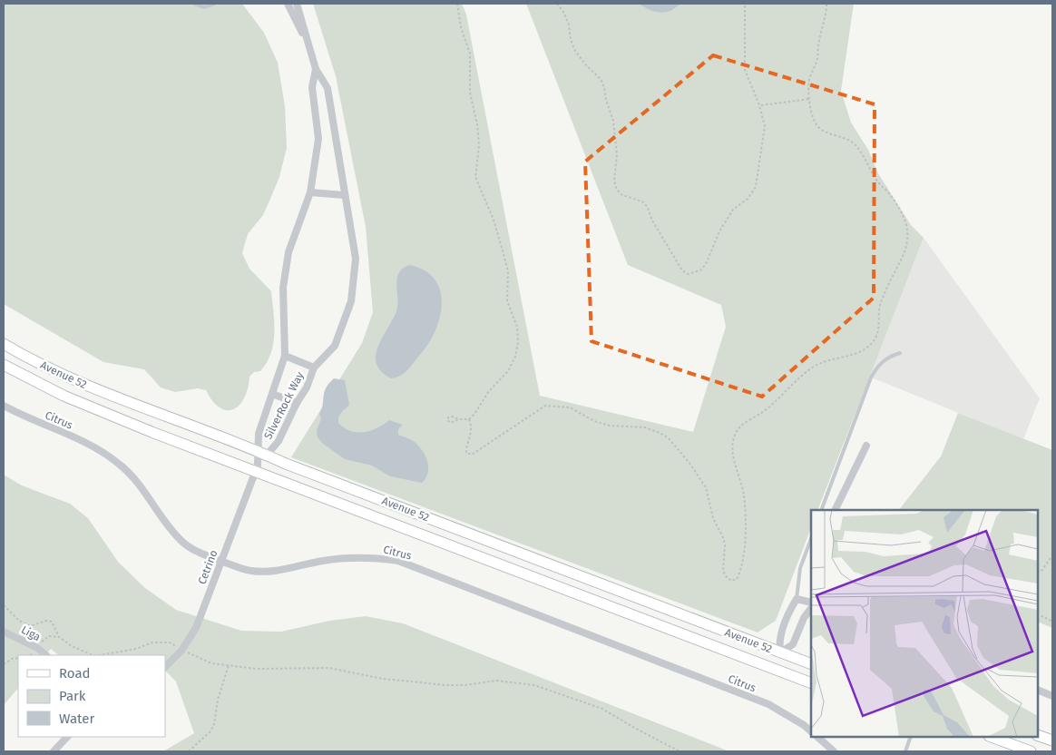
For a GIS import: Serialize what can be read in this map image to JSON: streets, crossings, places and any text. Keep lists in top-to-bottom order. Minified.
{"streets":{"main road":["Avenue 52"],"street":["SilverRock Way","Citrus","Cetrino","Liga"]},"crossings":[["Avenue 52","SilverRock Way"],["Avenue 52","Cetrino"],["SilverRock Way","Cetrino"],["Citrus","Cetrino"]],"legend":["Road","Park","Water"]}
